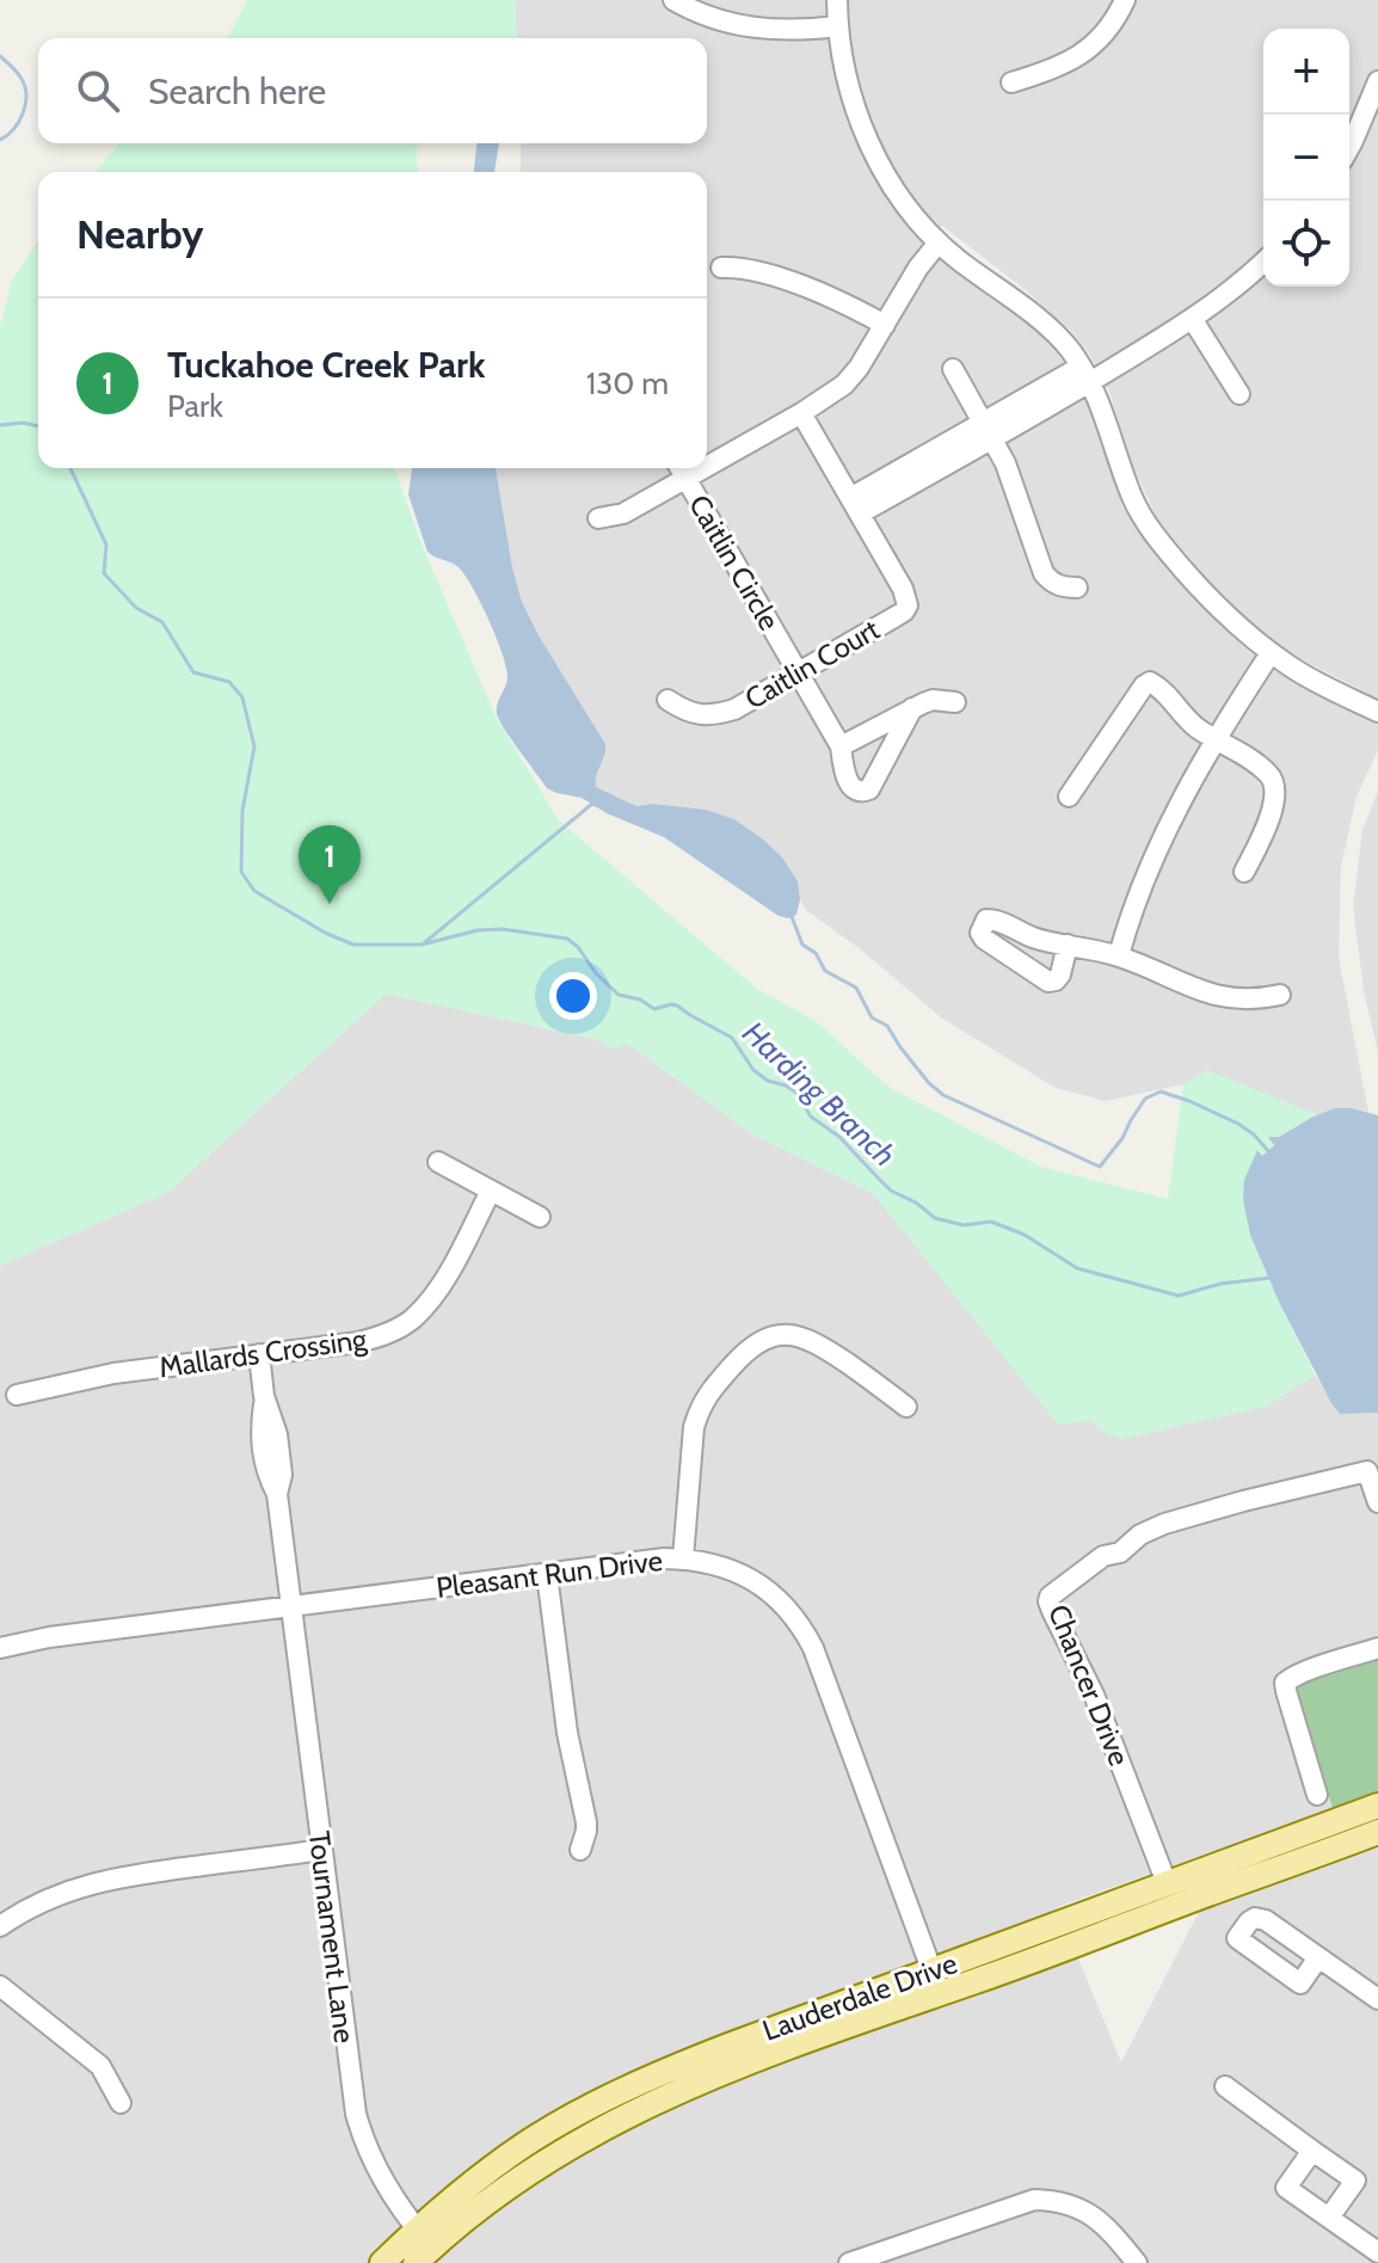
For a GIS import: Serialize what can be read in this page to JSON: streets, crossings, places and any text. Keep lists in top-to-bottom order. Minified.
{"streets":{"main road":["Lauderdale Drive"],"street":["Caitlin Circle","Caitlin Court","Mallards Crossing","Pleasant Run Drive","Chancer Drive","Tournament Lane"]},"crossings":[["Caitlin Circle","Caitlin Court"],["Mallards Crossing","Tournament Lane"],["Pleasant Run Drive","Tournament Lane"],["Pleasant Run Drive","Lauderdale Drive"],["Chancer Drive","Lauderdale Drive"],["Tournament Lane","Lauderdale Drive"]],"water":["Harding Branch"],"page":{"map_buttons":["+","−"],"search":"Search here","heading":"Nearby","list":[{"mark":"1","name":"Tuckahoe Creek Park","note":"Park","value":"130 m"}],"pins":"1"}}
